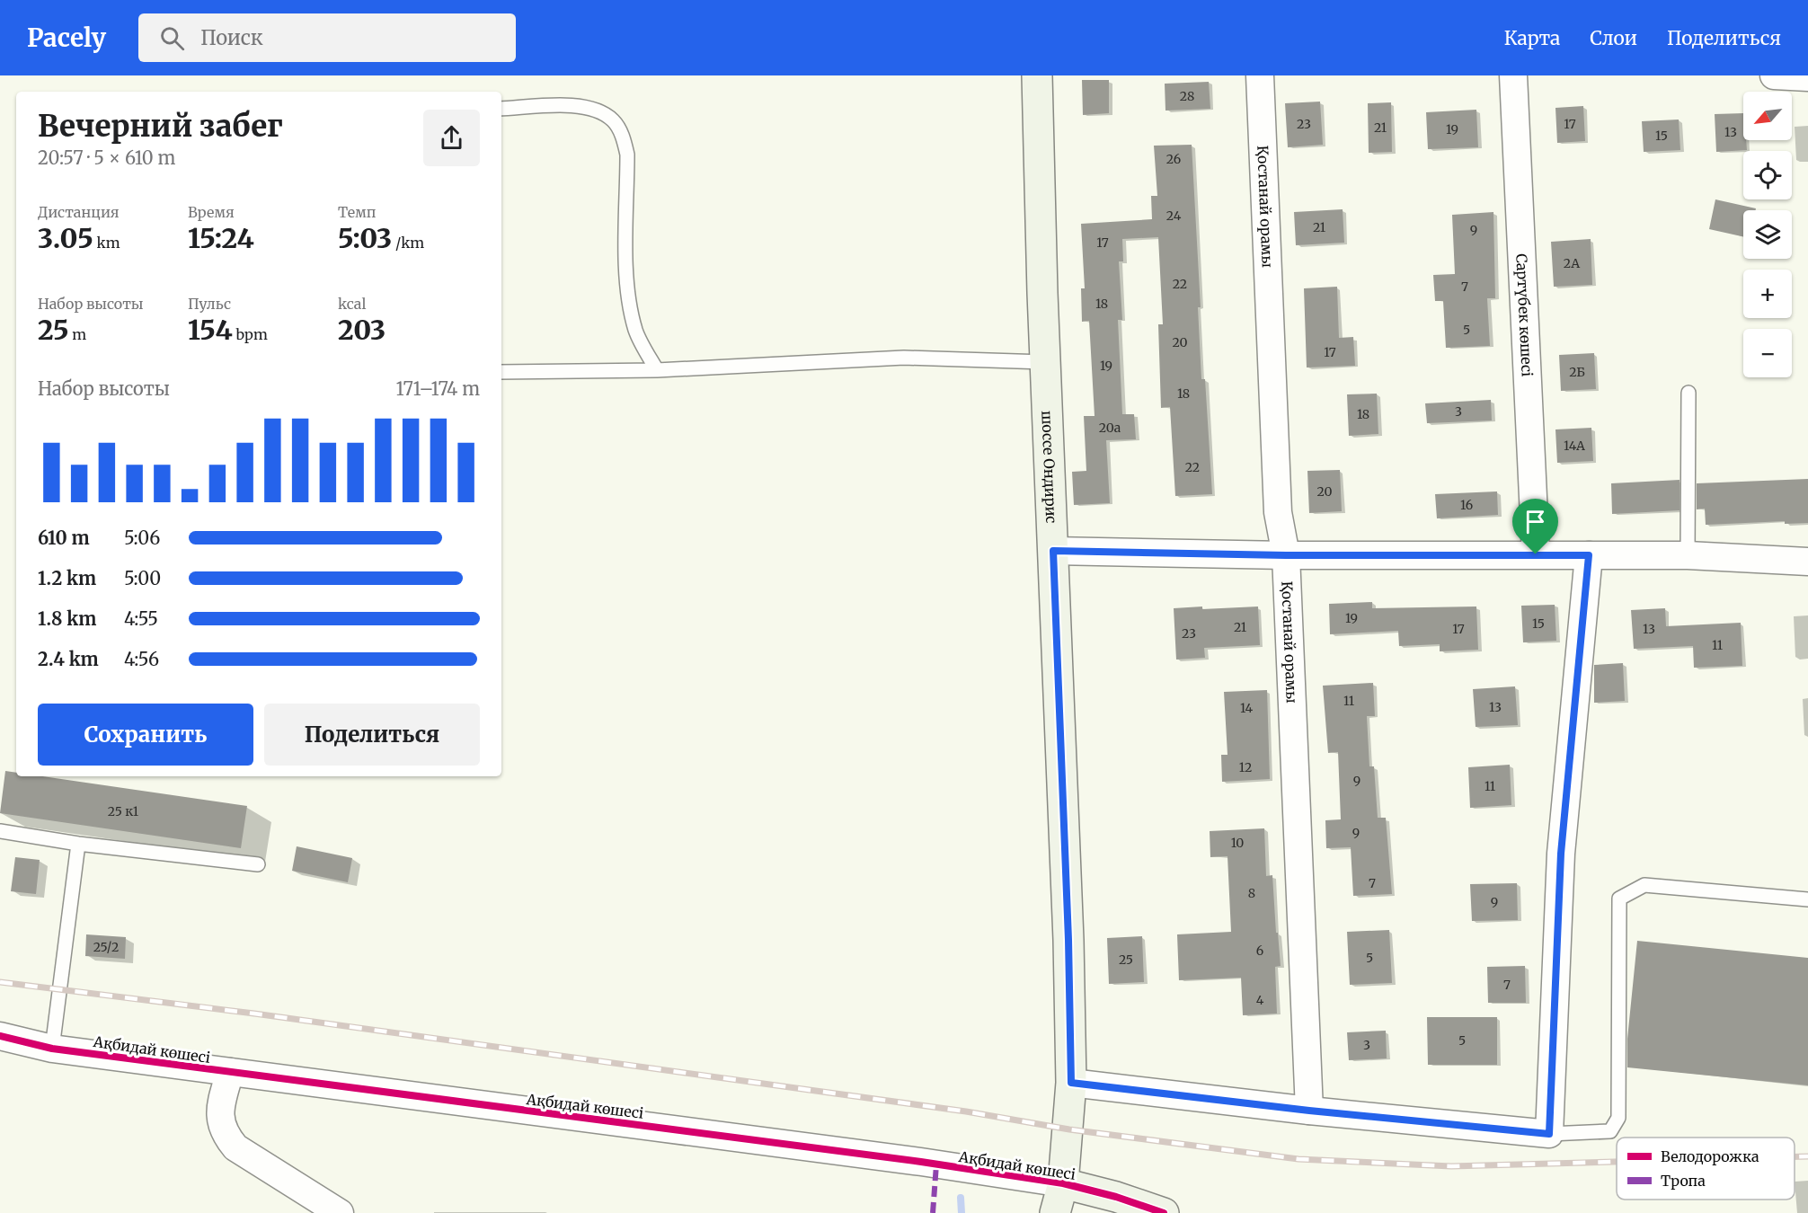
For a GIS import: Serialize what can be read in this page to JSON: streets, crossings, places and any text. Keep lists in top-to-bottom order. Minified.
{"streets":{"main road":["шоссе Ондирис","Ақбидай көшесі"],"street":["Қостанай орамы","Сартүбек көшесі"]},"crossings":[["шоссе Ондирис","Ақбидай көшесі"]],"house_numbers":["28","23","17","21","19","13","15","26","24","21","9","17","2А","22","7","18","5","20","17","19","2Б","18","3","18","20а","14А","22","20","16","19","15","21","17","13","23","11","11","13","14","12","9","11","25 к1","9","10","7","8","9","25/2","6","5","25","7","4","5","3"],"legend":["Велодорожка","Тропа"],"north":"bottom left","page":{"header":"Pacely","search":"Поиск","nav":["Карта","Слои","Поделиться"],"map_buttons":["+","−"],"heading":["Вечерний забег","20:57 · 5 × 610 m"],"stats":[["Дистанция","3.05 km"],["Время","15:24"],["Темп","5:03 /km"],["Набор высоты","25 m"],["Пульс","154 bpm"],["kcal","203"]],"chart":["Набор высоты","171–174 m"],"list":[{"name":"610 m","note":"5:06"},{"name":"1.2 km","note":"5:00"},{"name":"1.8 km","note":"4:55"},{"name":"2.4 km","note":"4:56"}],"buttons":["Сохранить","Поделиться"]}}
